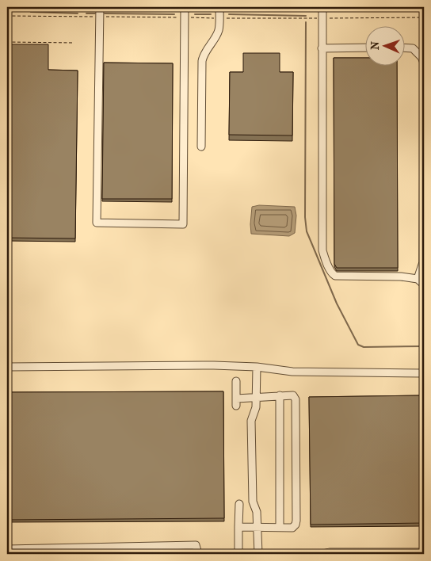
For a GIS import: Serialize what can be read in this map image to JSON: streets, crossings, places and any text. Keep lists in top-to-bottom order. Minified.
{"north":"left"}
